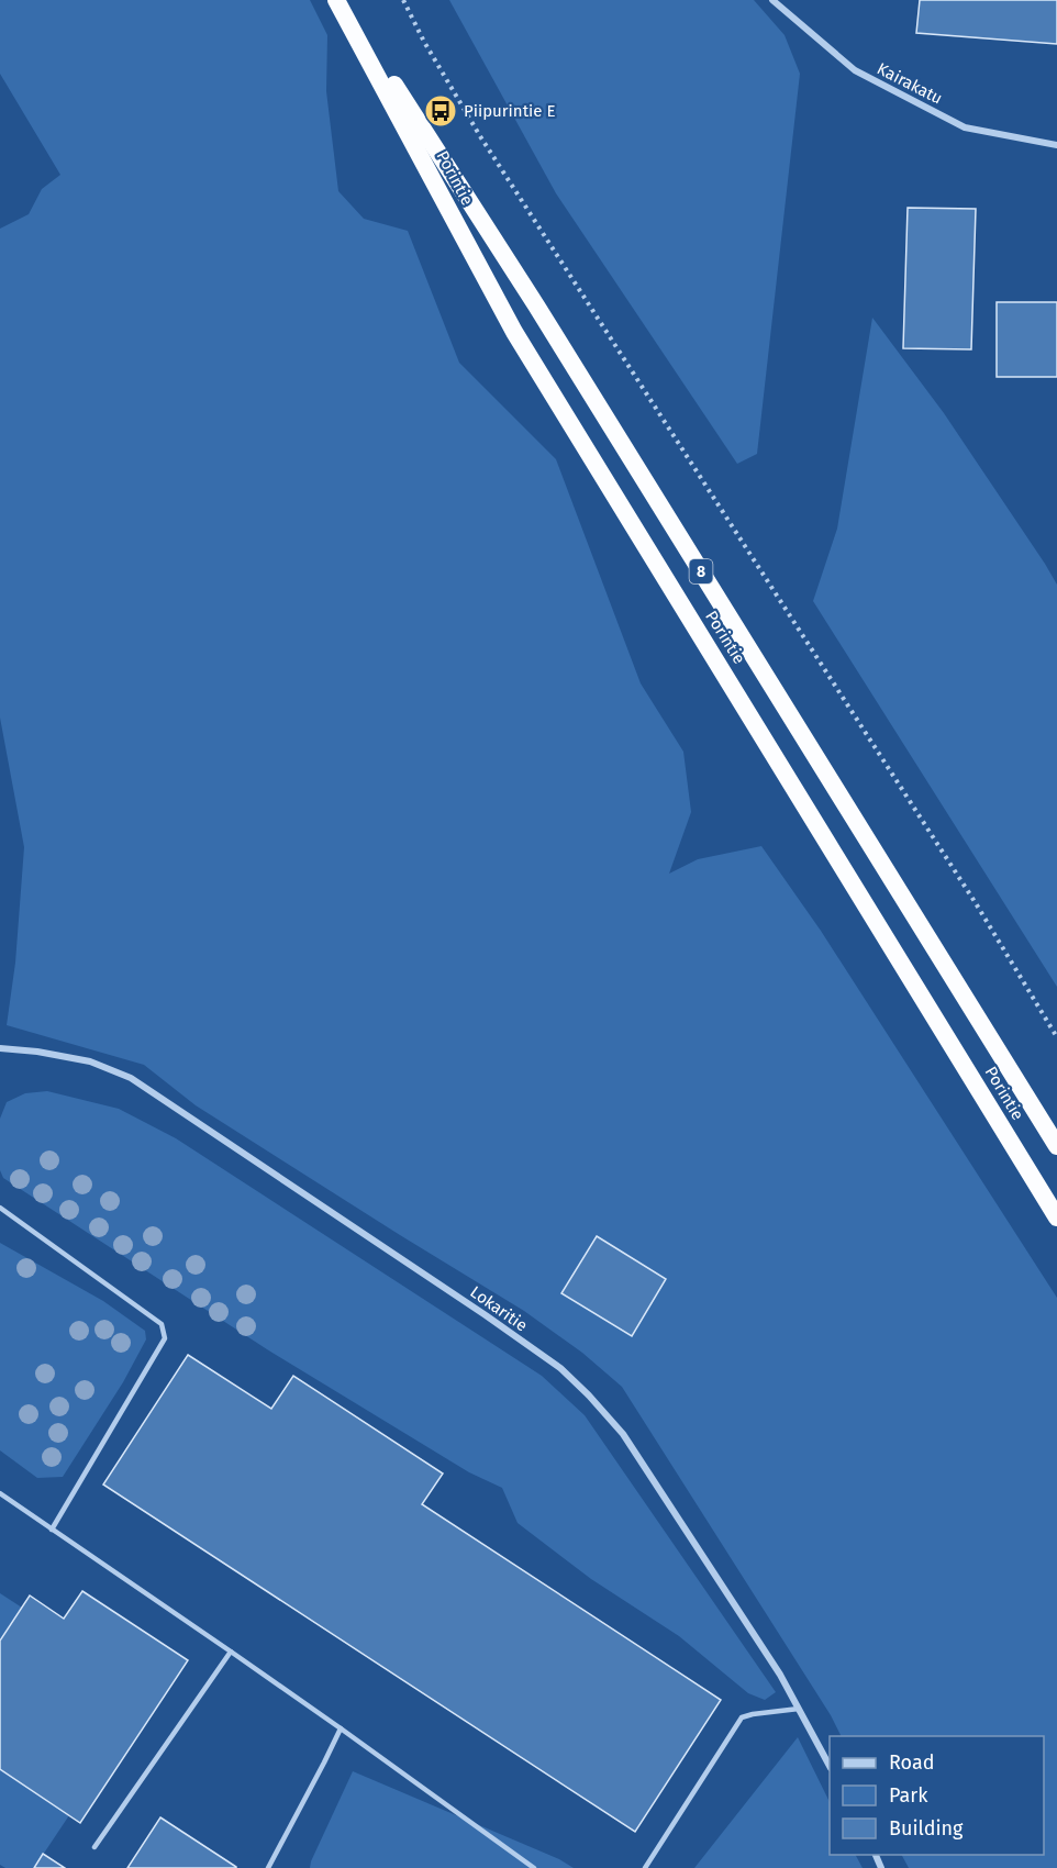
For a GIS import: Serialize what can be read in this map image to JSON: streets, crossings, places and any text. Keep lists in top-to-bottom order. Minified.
{"streets":{"highway":["Porintie","8"],"street":["Kairakatu","Lokaritie"]},"places":{"bus stop":["Piipurintie E"]},"legend":["Road","Park","Building"]}
